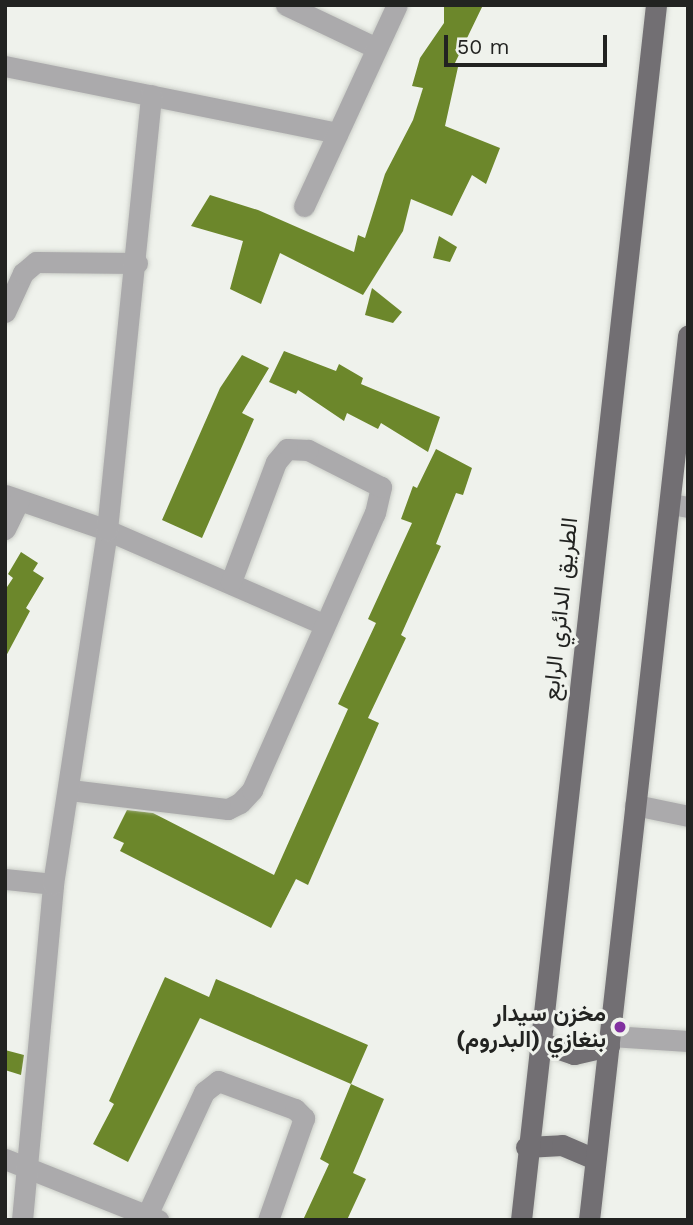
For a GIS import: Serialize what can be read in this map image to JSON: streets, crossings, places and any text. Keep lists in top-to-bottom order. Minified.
{"streets":{"main road":["الطريق الدائري الرابع"]},"places":["مخزن سيدار بنغازي (البدروم)"],"scale_bar":"50 m"}
